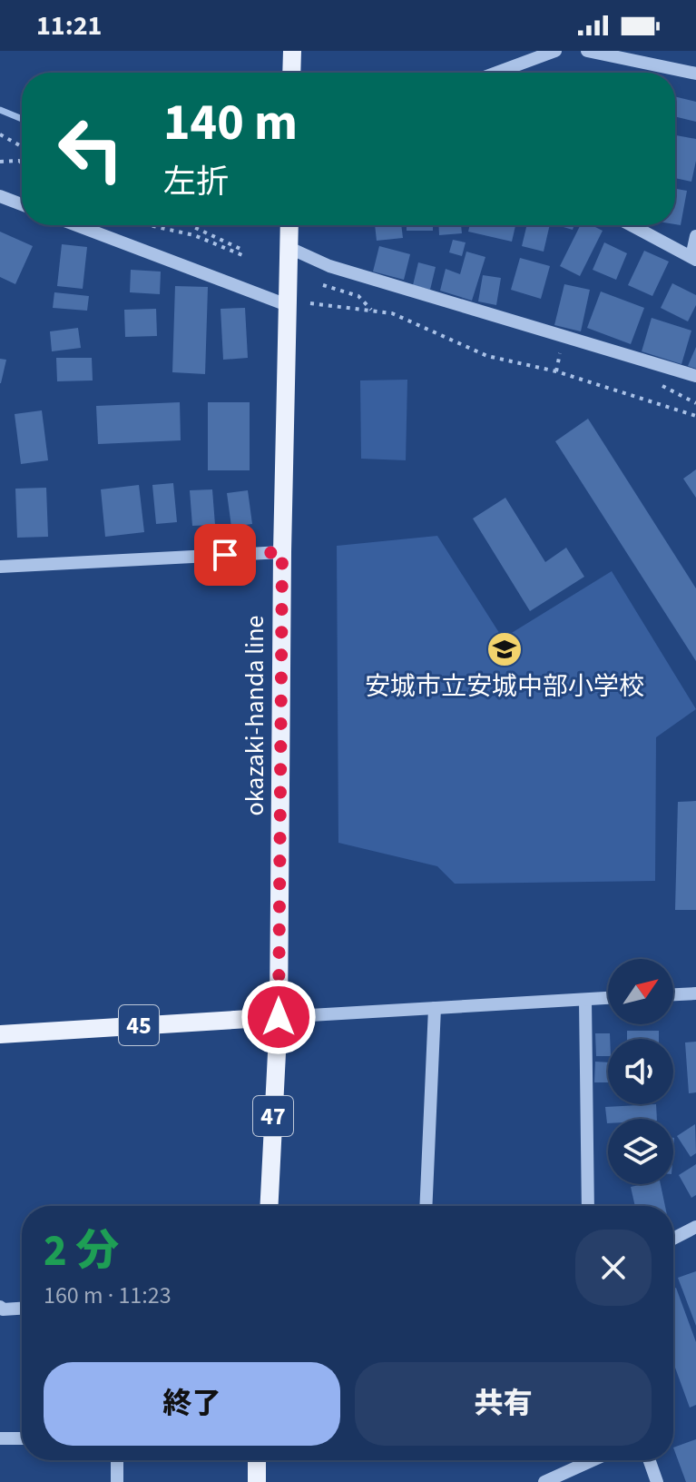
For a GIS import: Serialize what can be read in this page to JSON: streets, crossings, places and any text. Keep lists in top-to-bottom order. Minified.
{"streets":{"main road":["okazaki-handa line","45","47"]},"crossings":[["okazaki-handa line","45"]],"places":{"school or university":["安城市立安城中部小学校"]},"north":"top right","page":{"status":"11:21","turn":["140 m","左折"],"heading":["2 分","160 m · 11:23"],"buttons":["終了","共有"]}}
